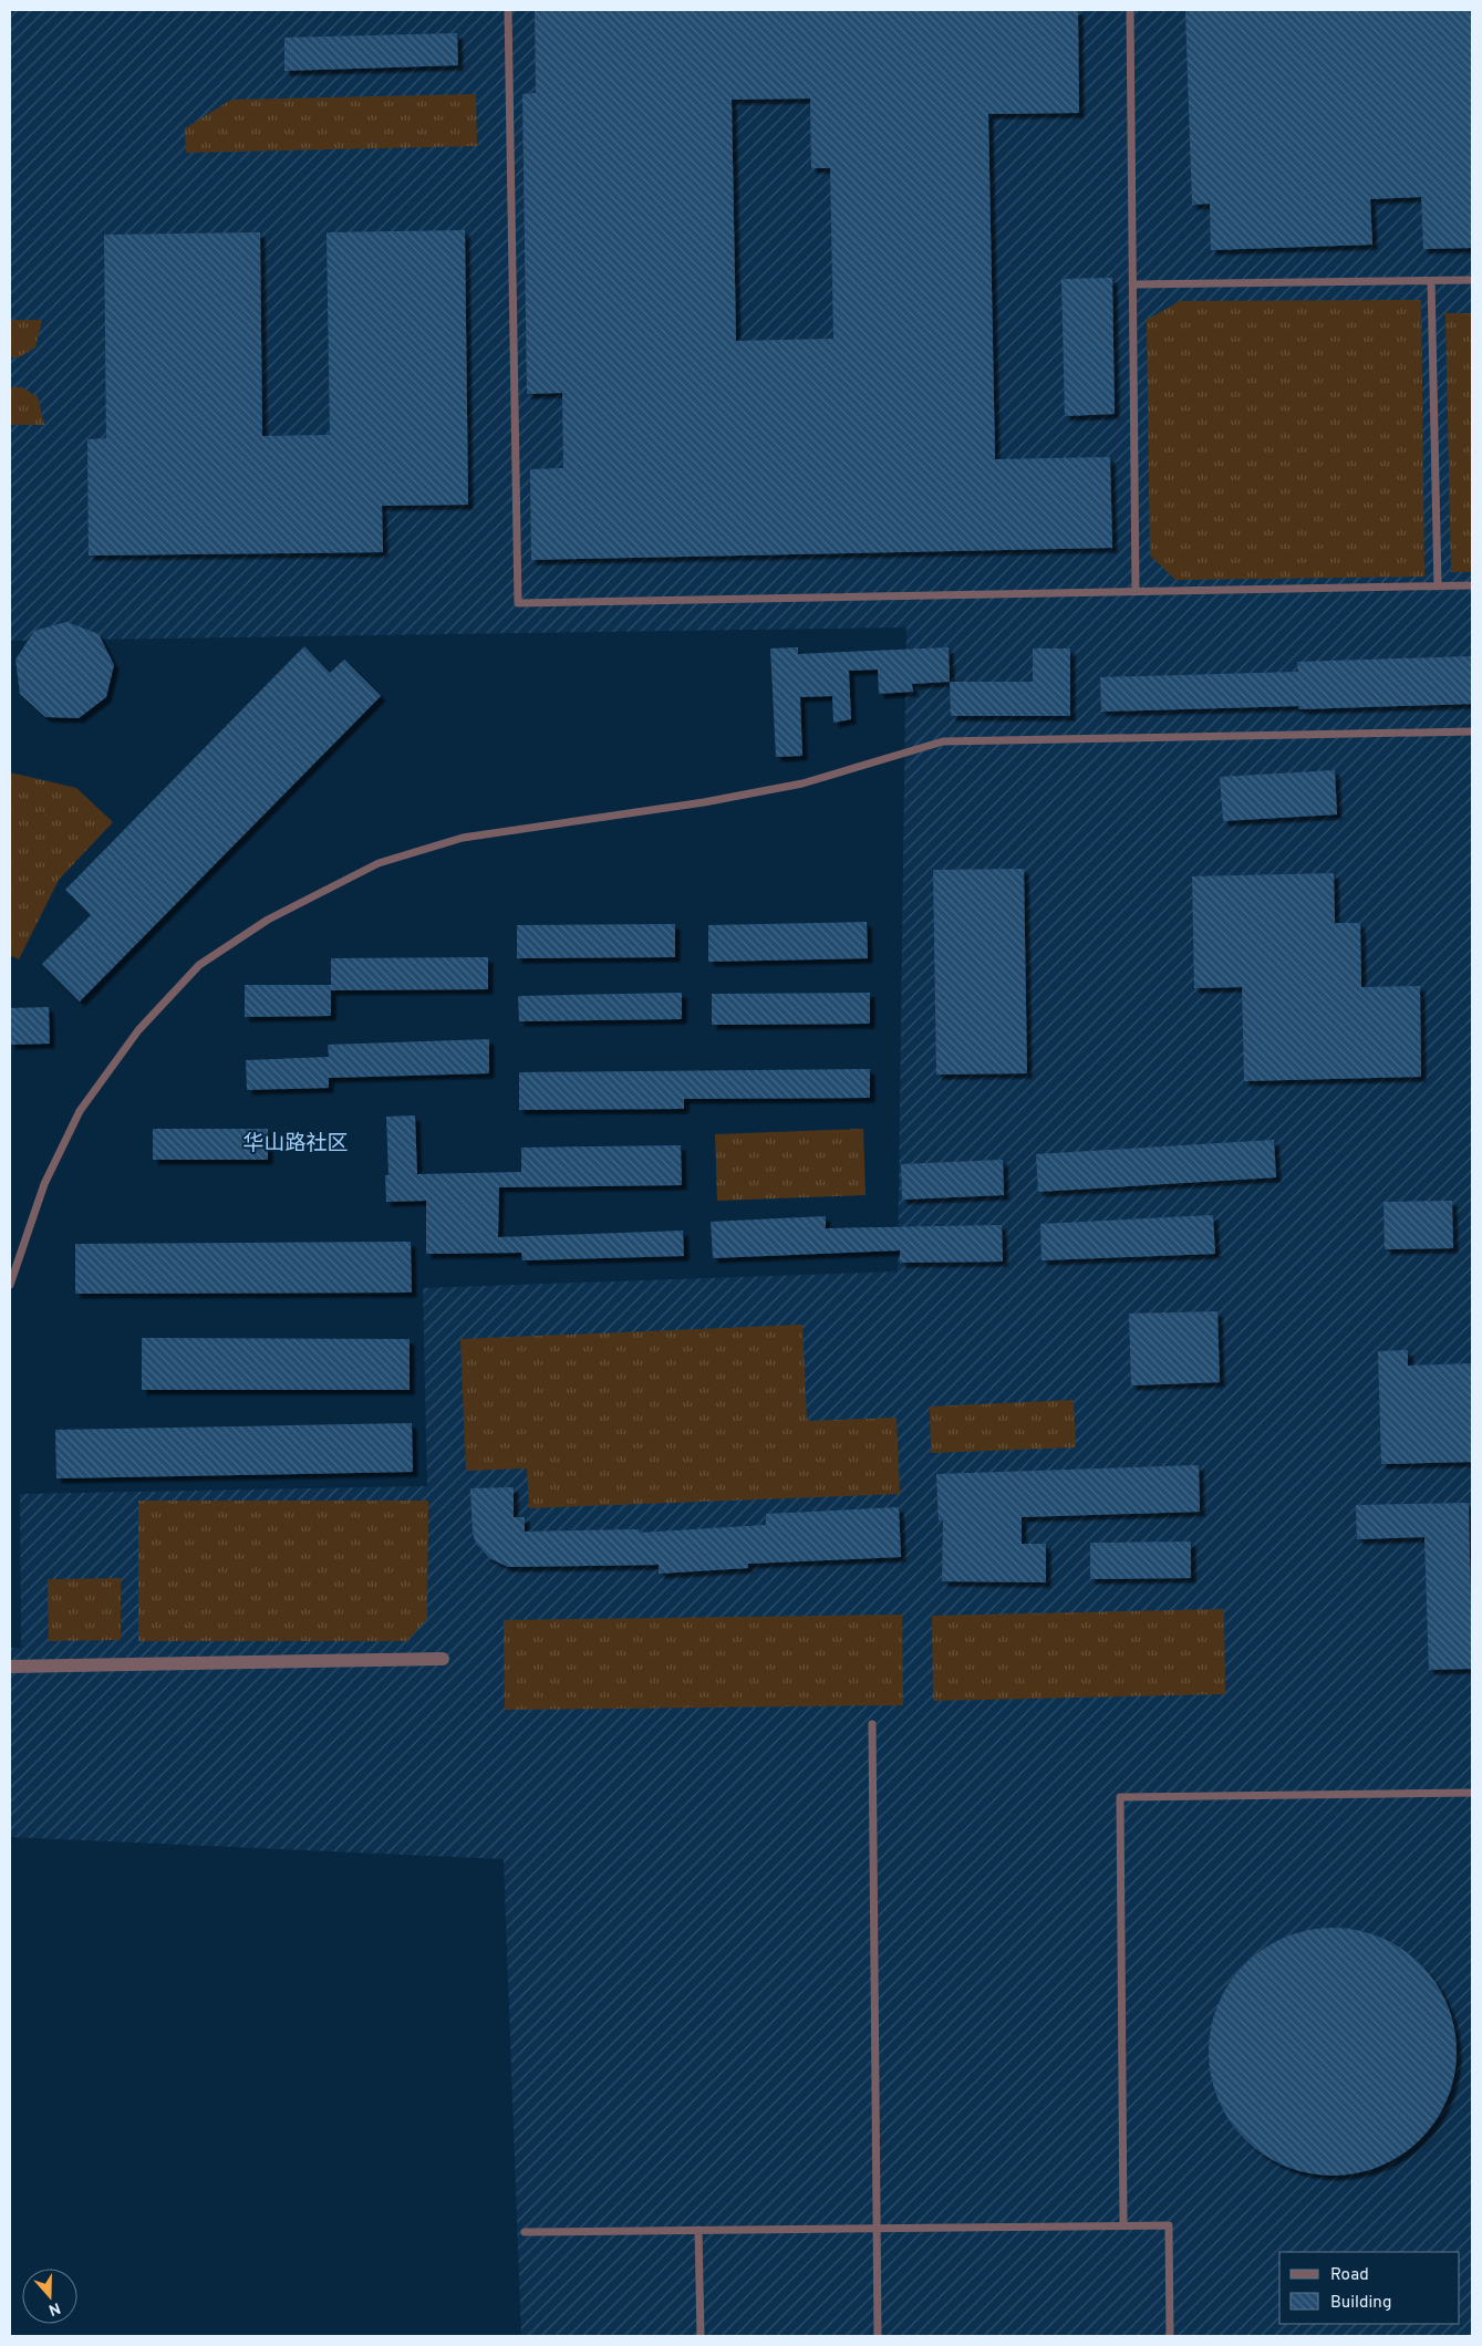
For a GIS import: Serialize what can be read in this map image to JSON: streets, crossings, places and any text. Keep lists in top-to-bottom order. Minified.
{"districts":["华山路社区"],"legend":["Road","Building"],"north":"bottom"}
